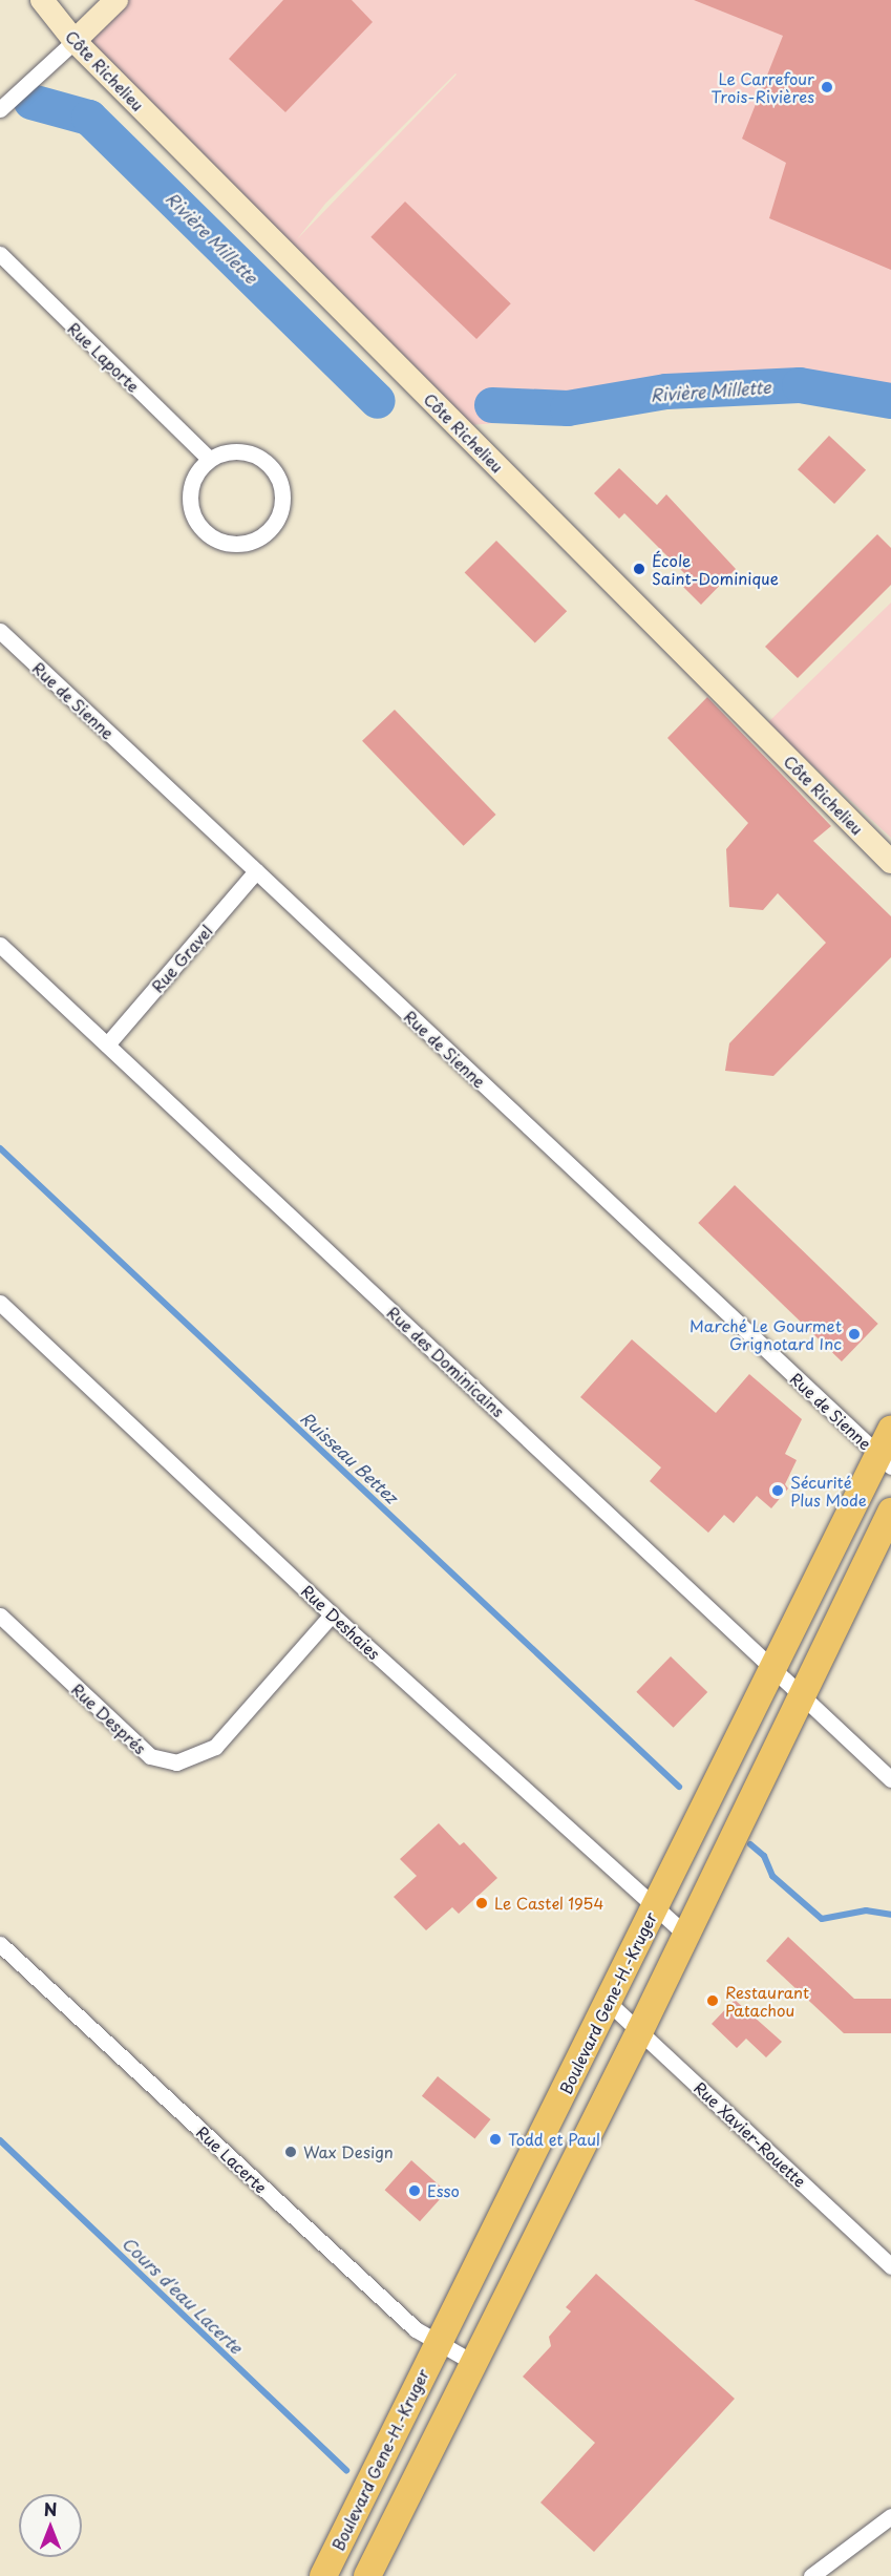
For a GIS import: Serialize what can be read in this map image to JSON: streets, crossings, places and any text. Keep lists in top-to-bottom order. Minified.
{"streets":{"main road":["Boulevard Gene-H.-Kruger"],"street":["Côte Richelieu","Rue Laporte","Rue de Sienne","Rue Gravel","Rue des Dominicains","Rue Deshaies","Rue Després","Rue Xavier-Rouette","Rue Lacerte"]},"crossings":[["Rue de Sienne","Rue Gravel"],["Rue de Sienne","Boulevard Gene-H.-Kruger"],["Rue Gravel","Rue des Dominicains"],["Rue des Dominicains","Boulevard Gene-H.-Kruger"],["Rue Deshaies","Rue Després"],["Rue Deshaies","Boulevard Gene-H.-Kruger"],["Boulevard Gene-H.-Kruger","Rue Xavier-Rouette"],["Boulevard Gene-H.-Kruger","Rue Lacerte"]],"water":["Rivière Millette","Ruisseau Bettez","Cours d'eau Lacerte"],"places":["Le Carrefour Trois-Rivières","École Saint-Dominique","Marché Le Gourmet Grignotard Inc","Sécurité Plus Mode","Le Castel 1954","Restaurant Patachou","Todd et Paul","Wax Design","Esso"],"north":"top"}
